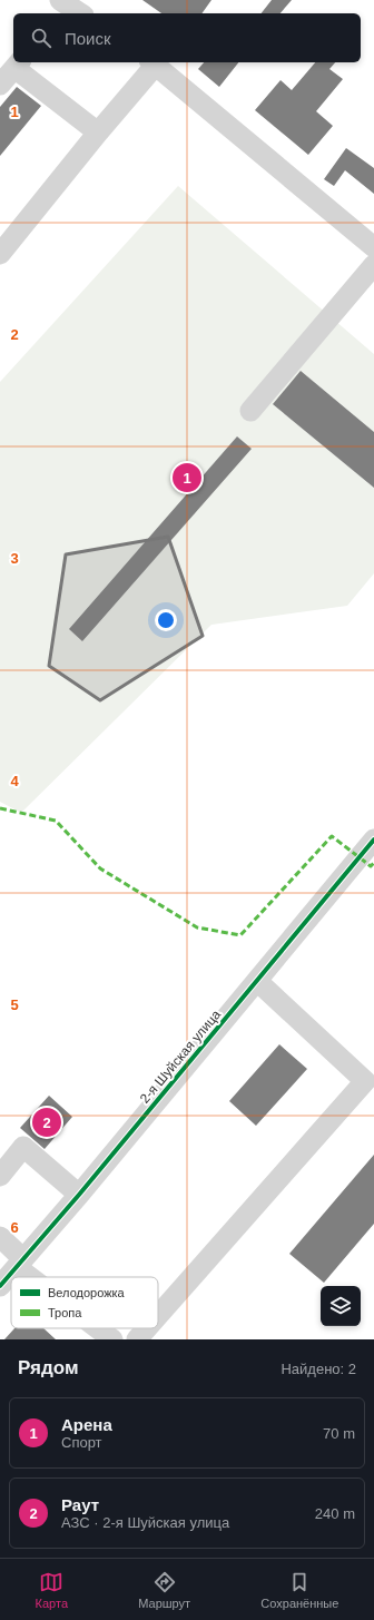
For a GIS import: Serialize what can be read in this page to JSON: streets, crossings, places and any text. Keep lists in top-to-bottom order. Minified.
{"streets":{"street":["2-я Шуйская улица"]},"legend":["Велодорожка","Тропа"],"page":{"search":"Поиск","pins":["1","2"],"heading":["Рядом","Найдено: 2"],"list":[{"mark":"1","name":"Арена","note":"Спорт","value":"70 m"},{"mark":"2","name":"Раут","note":"АЗС · 2-я Шуйская улица","value":"240 m"}],"nav":["Карта","Маршрут","Сохранённые"]},"grid":{"rows":["1","2","3","4","5","6"]}}
